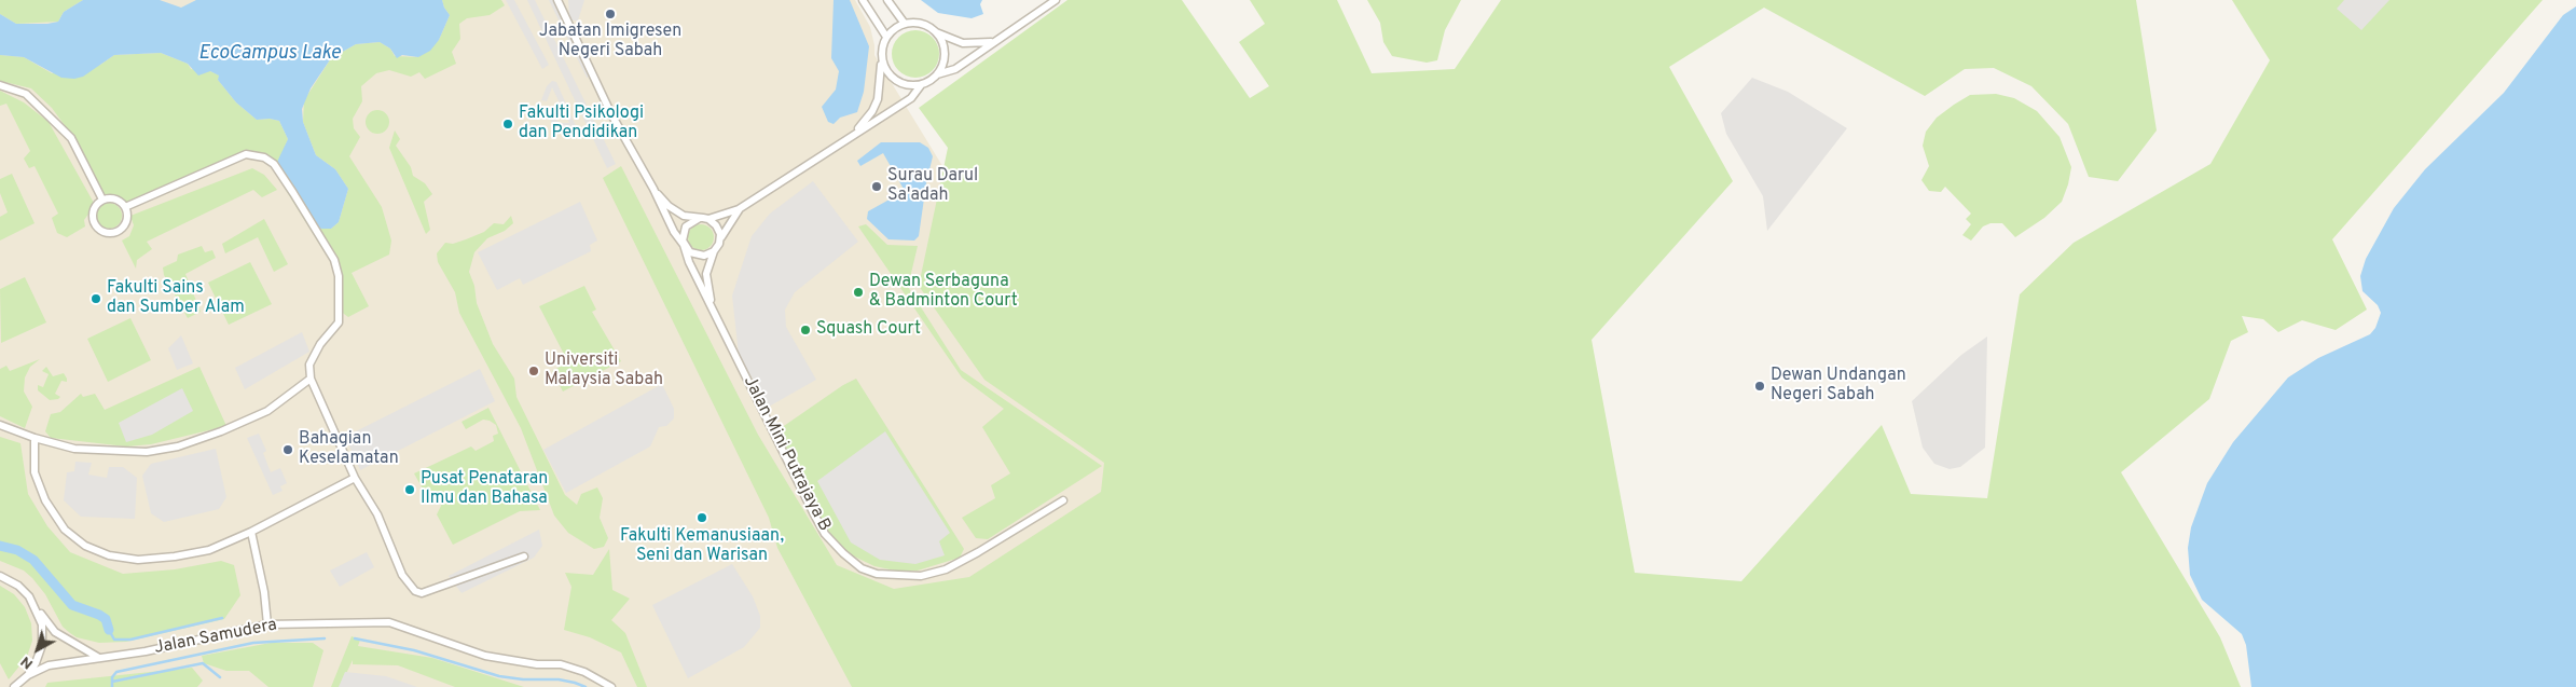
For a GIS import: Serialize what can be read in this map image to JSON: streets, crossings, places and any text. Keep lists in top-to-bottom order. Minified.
{"streets":{"street":["Jalan Mini Putrajaya B","Jalan Samudera"]},"water":["EcoCampus Lake"],"places":["Jabatan Imigresen Negeri Sabah","Fakulti Psikologi dan Pendidikan","Surau Darul Sa'adah","Dewan Serbaguna & Badminton Court","Fakulti Sains dan Sumber Alam","Squash Court","Universiti Malaysia Sabah","Dewan Undangan Negeri Sabah","Bahagian Keselamatan","Pusat Penataran Ilmu dan Bahasa","Fakulti Kemanusiaan, Seni dan Warisan"],"north":"bottom left"}
